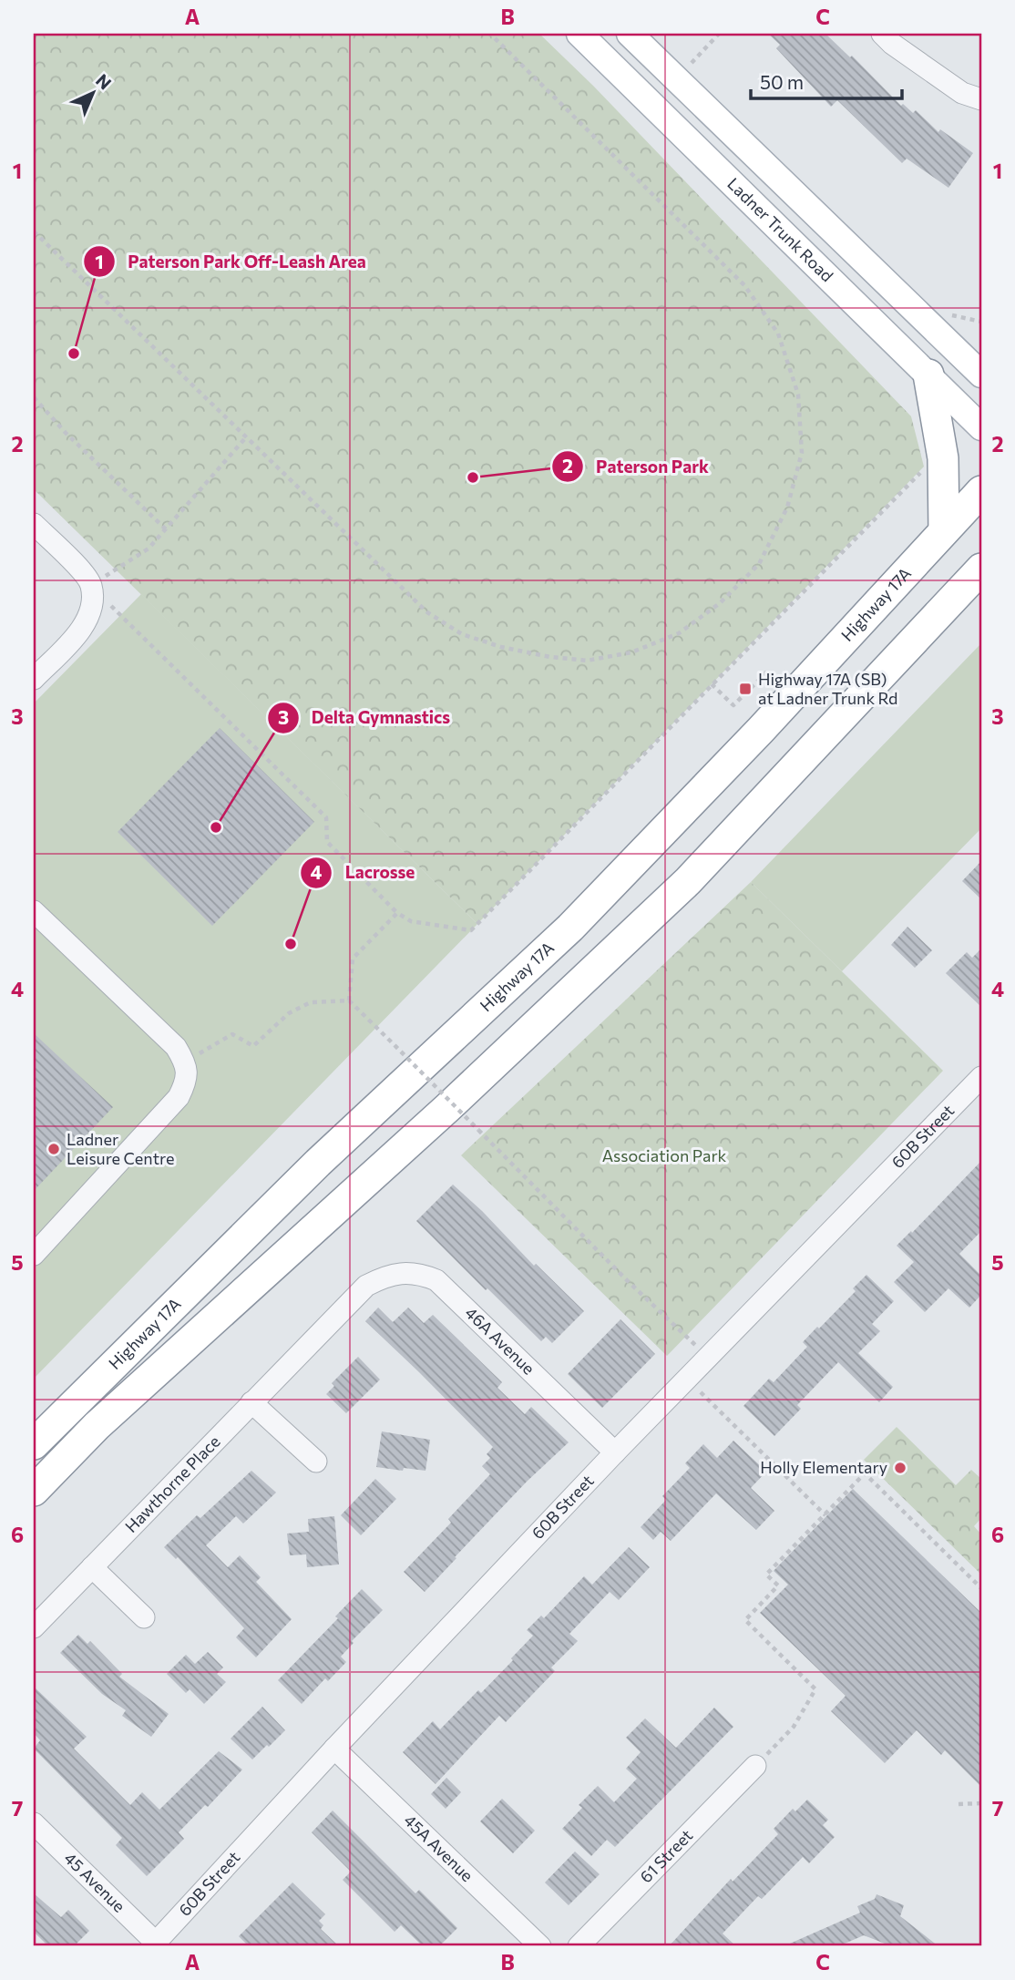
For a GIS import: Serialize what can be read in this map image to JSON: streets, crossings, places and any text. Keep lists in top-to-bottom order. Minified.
{"streets":{"highway":["Highway 17A"],"main road":["Ladner Trunk Road"],"street":["60B Street","46A Avenue","Hawthorne Place","45A Avenue","61 Street","45 Avenue"]},"crossings":[["60B Street","46A Avenue"],["60B Street","45A Avenue"],["60B Street","45 Avenue"],["46A Avenue","Hawthorne Place"]],"parks":["Association Park"],"places":{"other":["Paterson Park Off-Leash Area","Paterson Park","Delta Gymnastics","Lacrosse","Ladner Leisure Centre","Holly Elementary"],"transit":["Highway 17A (SB) at Ladner Trunk Rd"]},"scale_bar":"50 m","north":"top right","grid":{"columns":["A","B","C"],"rows":["1","2","3","4","5","6","7"]}}
